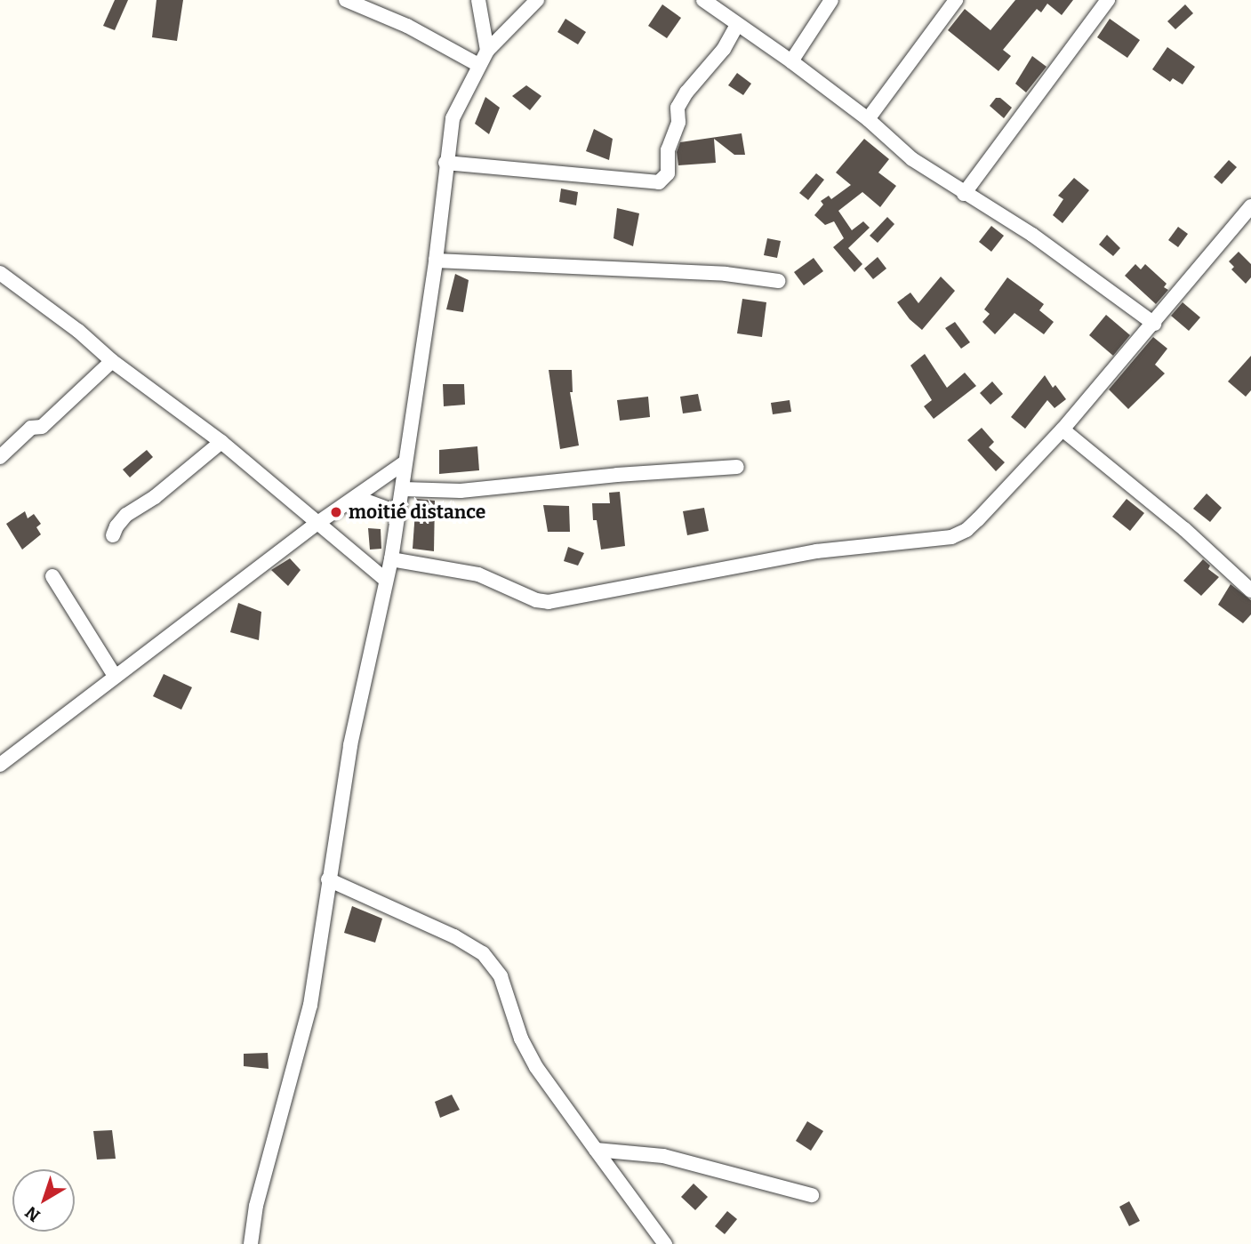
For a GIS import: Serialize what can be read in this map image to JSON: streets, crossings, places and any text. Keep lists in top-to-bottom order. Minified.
{"places":["moitié distance"],"north":"bottom left"}
